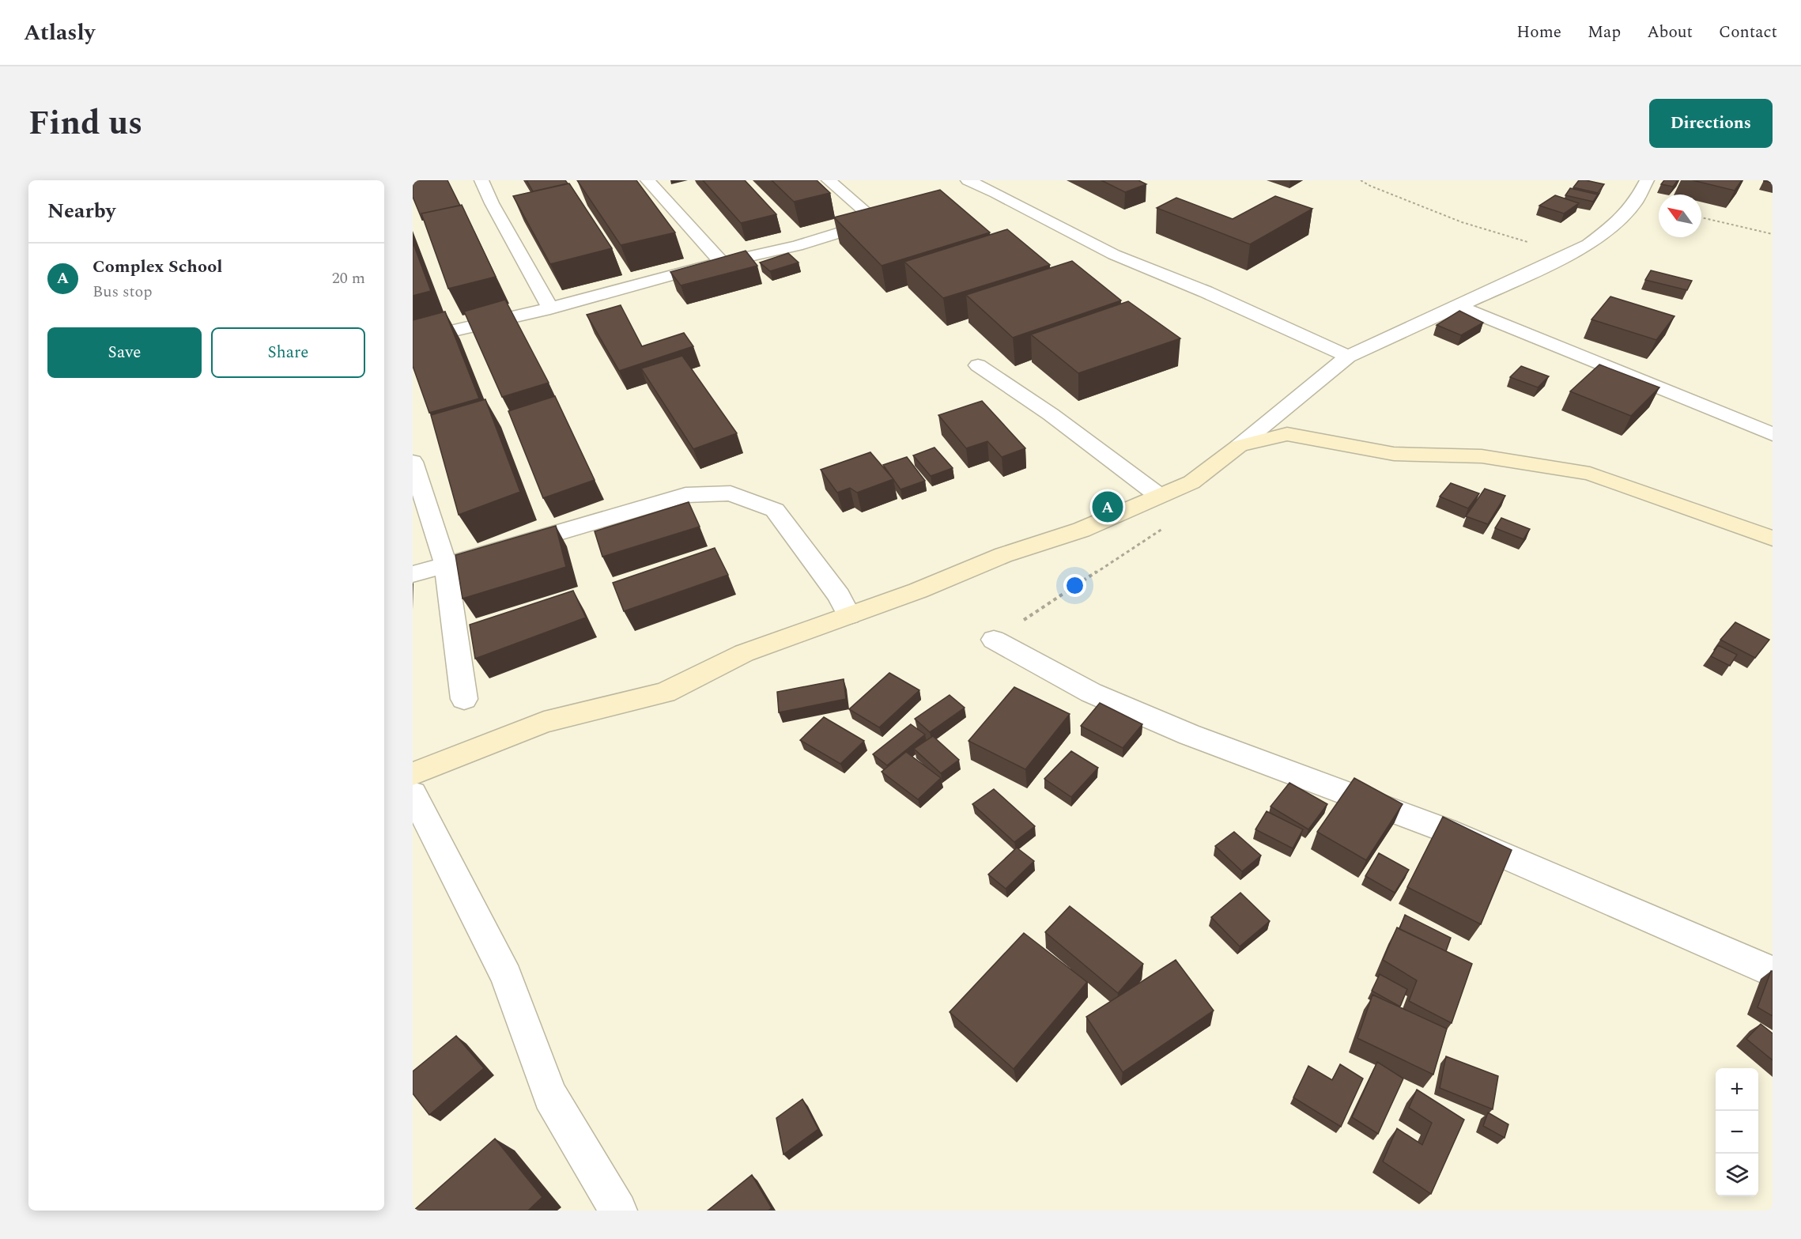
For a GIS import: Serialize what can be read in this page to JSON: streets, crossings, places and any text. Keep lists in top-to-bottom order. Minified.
{"north":"top left","page":{"header":"Atlasly","nav":["Home","Map","About","Contact"],"title":"Find us","buttons":["Directions",["Save","Share"]],"heading":"Nearby","list":[{"mark":"A","name":"Complex School","note":"Bus stop","value":"20 m"}],"pins":"A","map_buttons":["+","−"]}}
